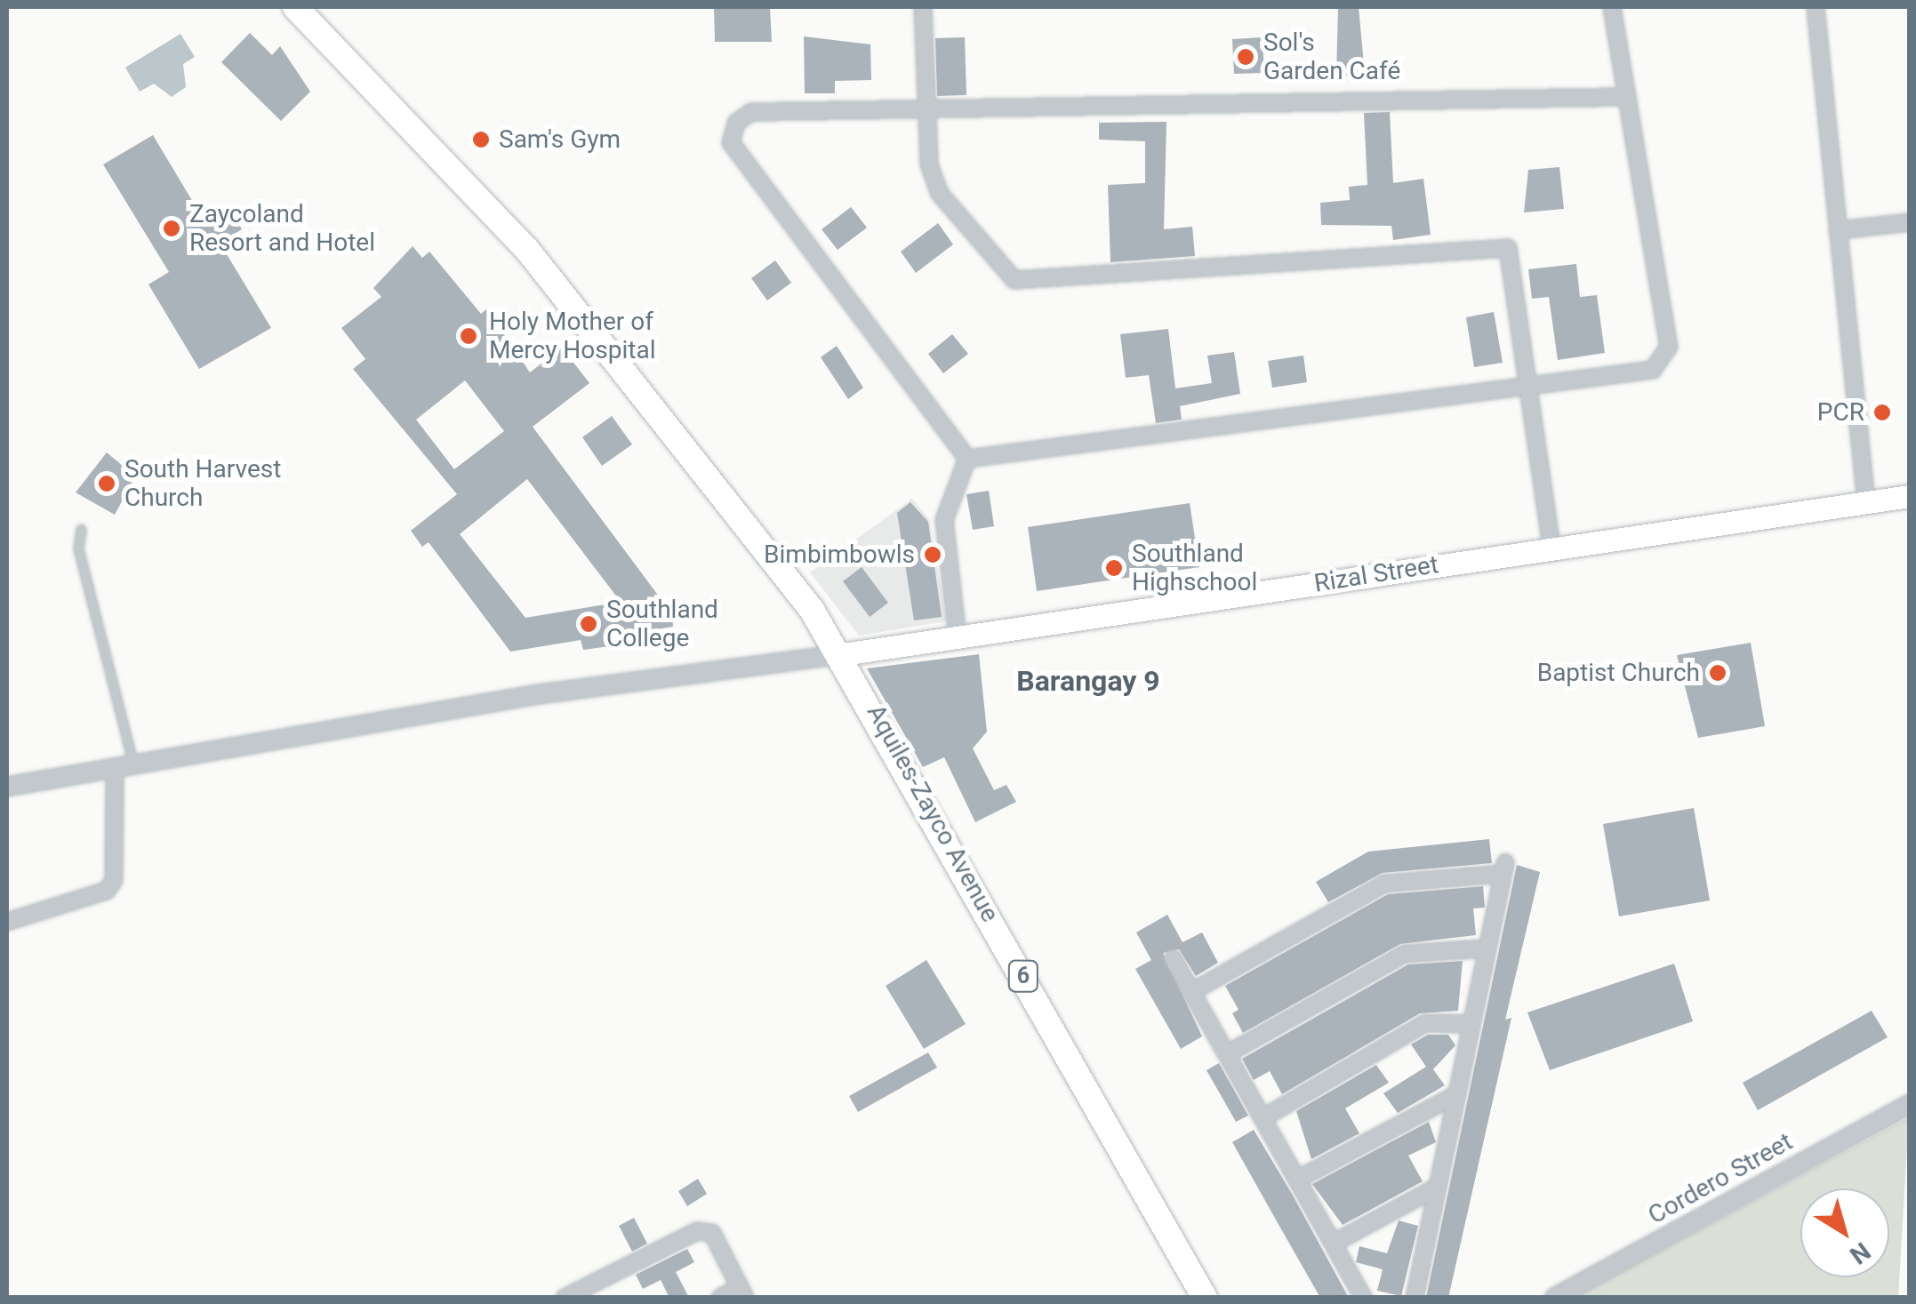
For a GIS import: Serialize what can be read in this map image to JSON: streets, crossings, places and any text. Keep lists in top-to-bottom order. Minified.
{"streets":{"highway":["Aquiles-Zayco Avenue","6"],"main road":["Rizal Street"],"street":["Cordero Street"]},"crossings":[["Rizal Street","Aquiles-Zayco Avenue"],["Rizal Street","6"],["Aquiles-Zayco Avenue","6"]],"districts":["Barangay 9"],"places":["Sol's Garden Café","Sam's Gym","Zaycoland Resort and Hotel","Holy Mother of Mercy Hospital","PCR","South Harvest Church","Bimbimbowls","Southland Highschool","Southland College","Baptist Church"],"north":"bottom right"}
